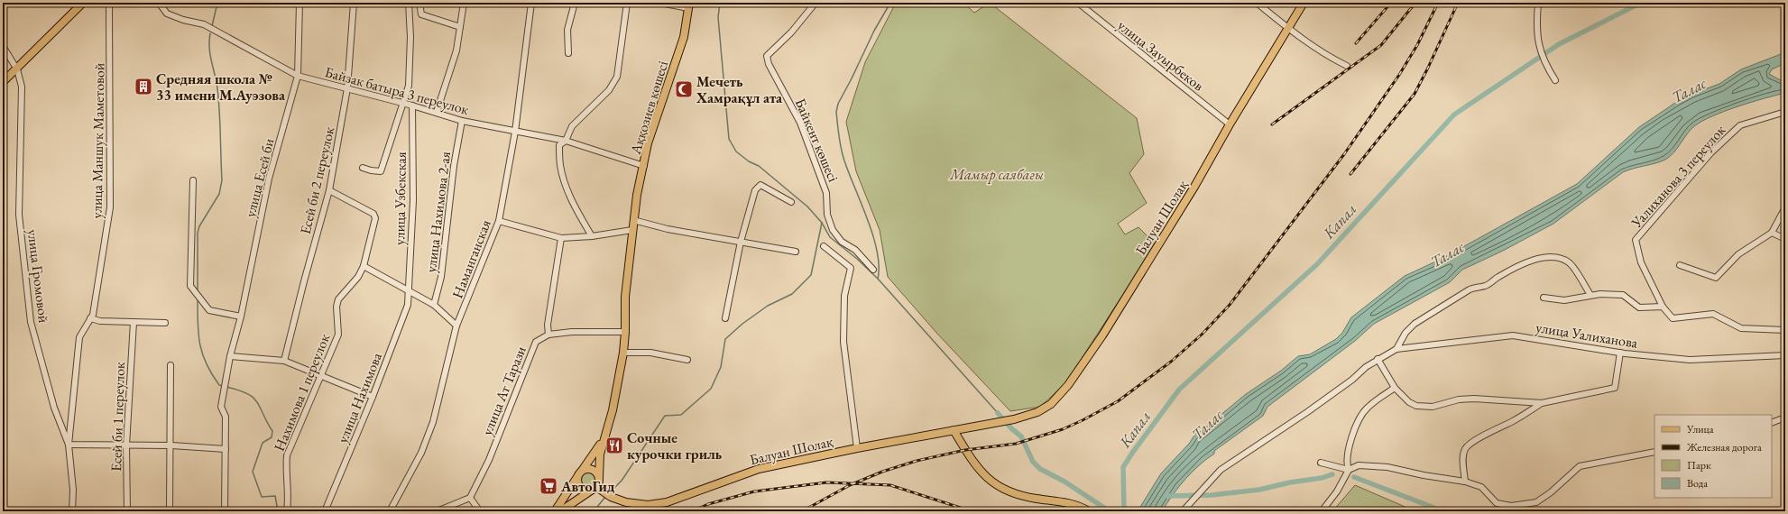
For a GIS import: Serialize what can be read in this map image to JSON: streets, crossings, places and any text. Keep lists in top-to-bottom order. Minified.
{"streets":{"main road":["Аққозиев көшесі","Балуан Шолақ"],"street":["улица Зауырбеков","Байзак батыра 3 переулок","Байкент көшесі","улица Маншук Маметовой","Уалиханова 3 переулок","улица Есей би","Есей би 2 переулок","улица Узбекская","улица Нахимова 2-ая","Наманганская","улица Громовой","улица Уалиханова","улица Ат Тарази","Нахимова 1 переулок","улица Нахимова","Есей би 1 переулок"]},"crossings":[["улица Зауырбеков","Балуан Шолақ"],["Байзак батыра 3 переулок","Аққозиев көшесі"],["Байзак батыра 3 переулок","улица Есей би"],["Байзак батыра 3 переулок","Есей би 2 переулок"],["Байзак батыра 3 переулок","улица Узбекская"],["Байзак батыра 3 переулок","улица Нахимова 2-ая"],["Байзак батыра 3 переулок","Наманганская"],["Аққозиев көшесі","Балуан Шолақ"],["улица Маншук Маметовой","улица Громовой"],["Уалиханова 3 переулок","улица Уалиханова"],["Есей би 2 переулок","Нахимова 1 переулок"],["улица Узбекская","улица Нахимова"]],"water":["Талас","Капал"],"parks":["Мамыр саябағы"],"places":{"building":["Средняя школа № 33 имени М.Ауэзова"],"mosque":["Мечеть Хамрақұл ата"],"restaurant":["Сочные курочки гриль"],"supermarket":["АвтоГид"]},"legend":["Улица","Железная дорога","Парк","Вода"]}
